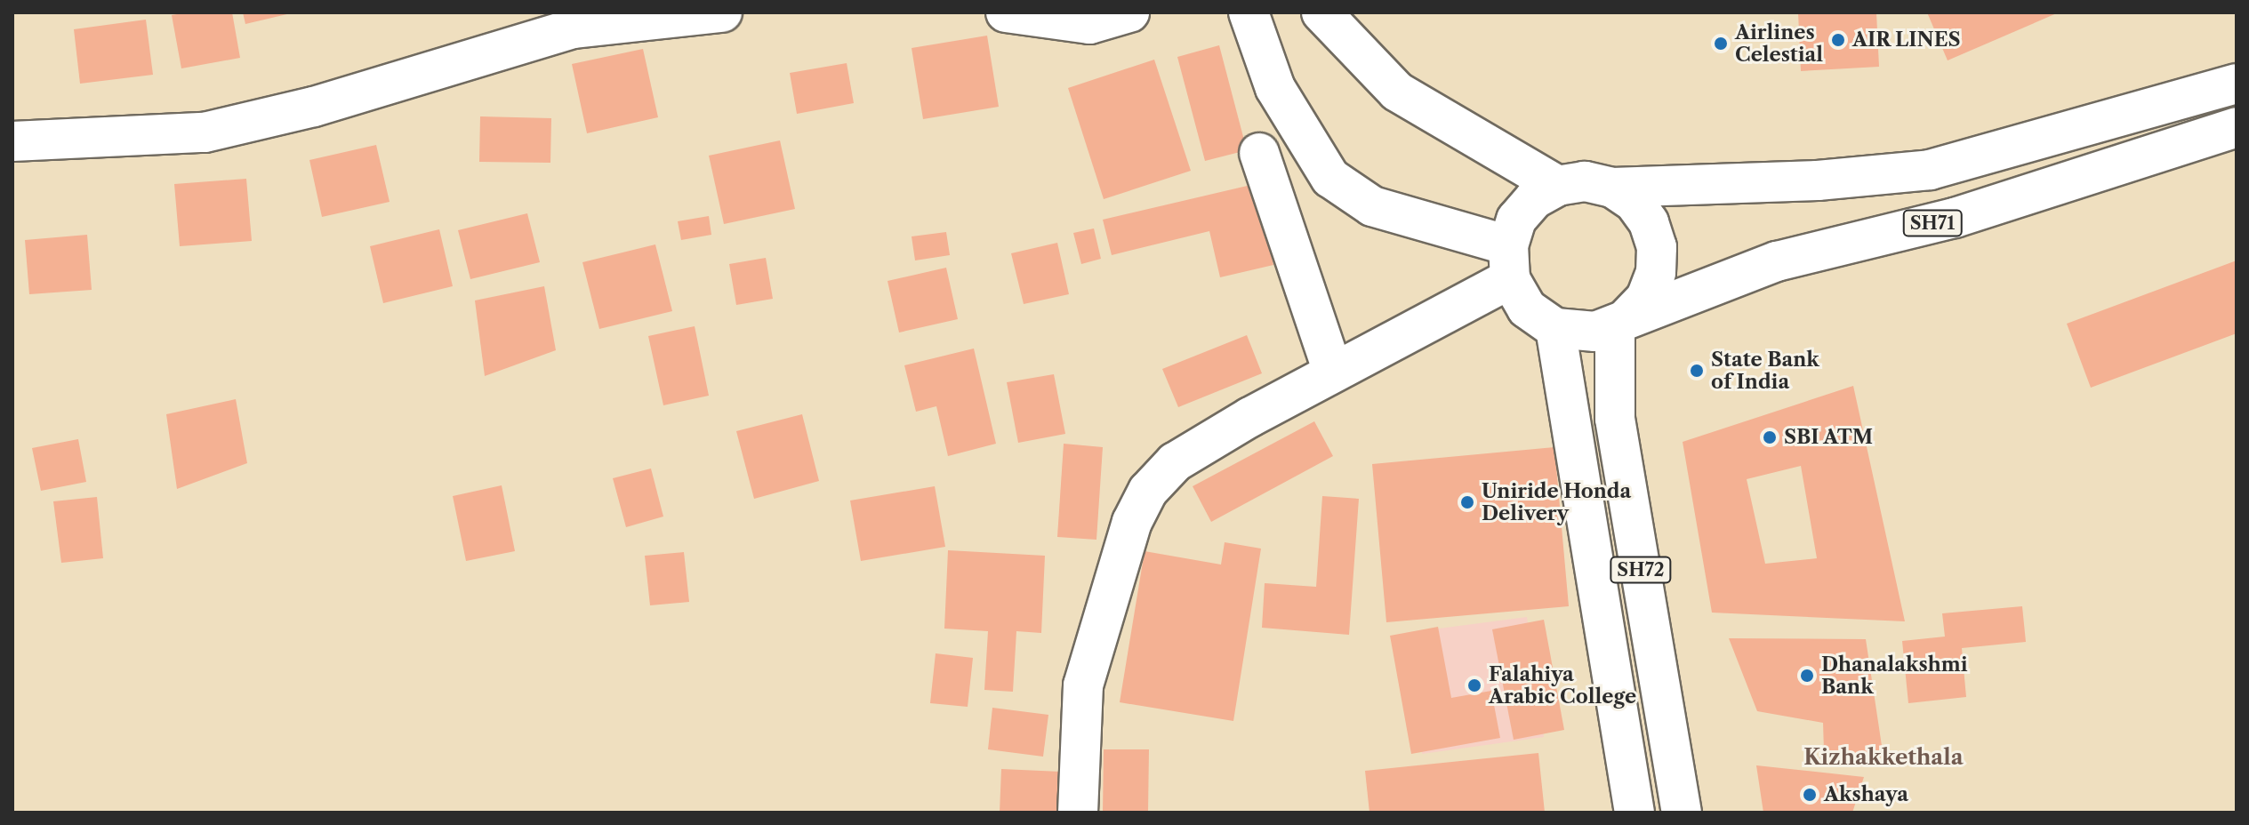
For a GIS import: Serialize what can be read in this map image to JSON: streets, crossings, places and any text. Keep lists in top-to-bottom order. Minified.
{"streets":{"main road":["SH71","SH72"]},"crossings":[["SH71","SH72"]],"districts":["Kizhakkethala"],"places":["AIR LINES","Airlines Celestial","State Bank of India","SBI ATM","Uniride Honda Delivery","Dhanalakshmi Bank","Falahiya Arabic College","Akshaya"]}
